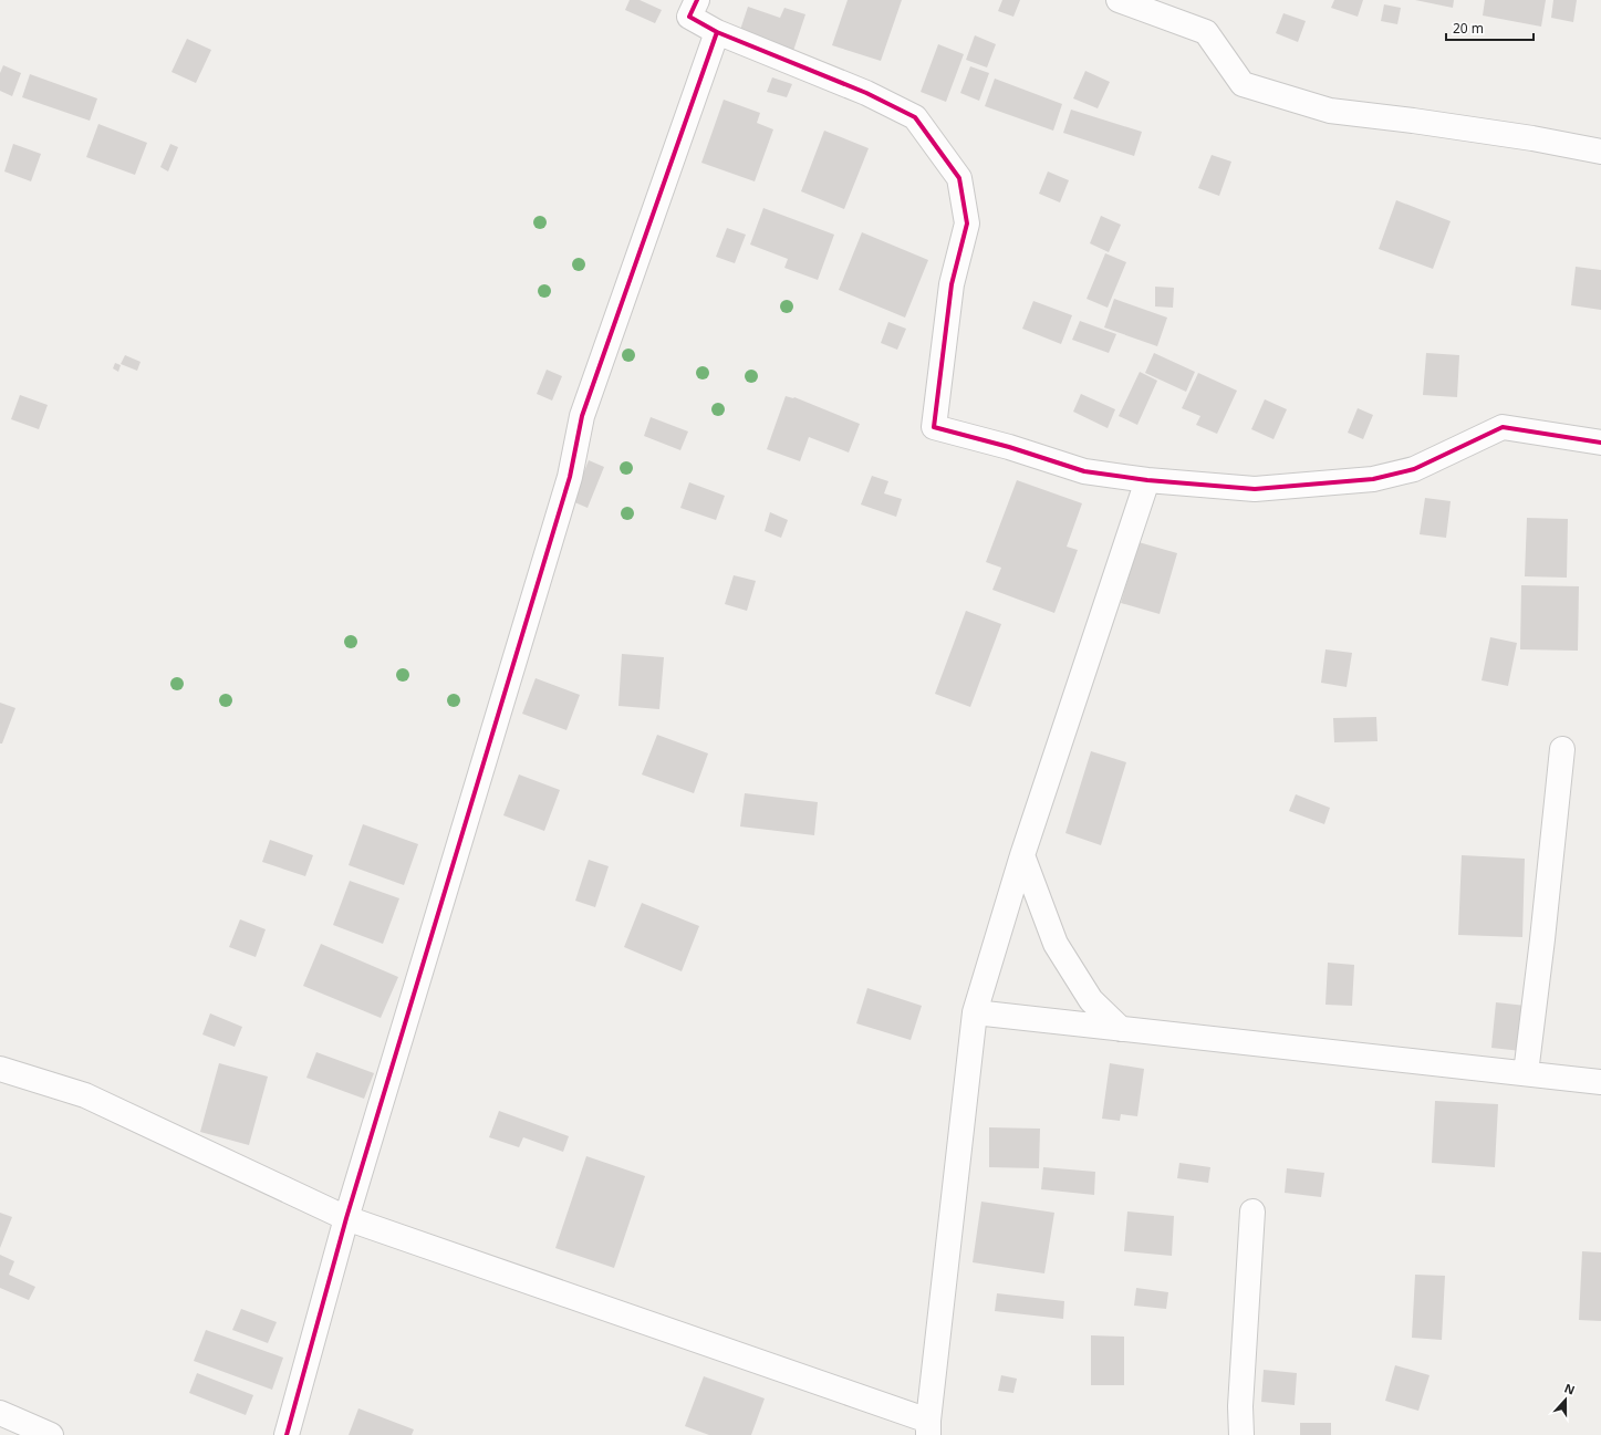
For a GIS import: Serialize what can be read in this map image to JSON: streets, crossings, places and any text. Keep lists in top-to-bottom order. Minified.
{"scale_bar":"20 m","north":"top"}
